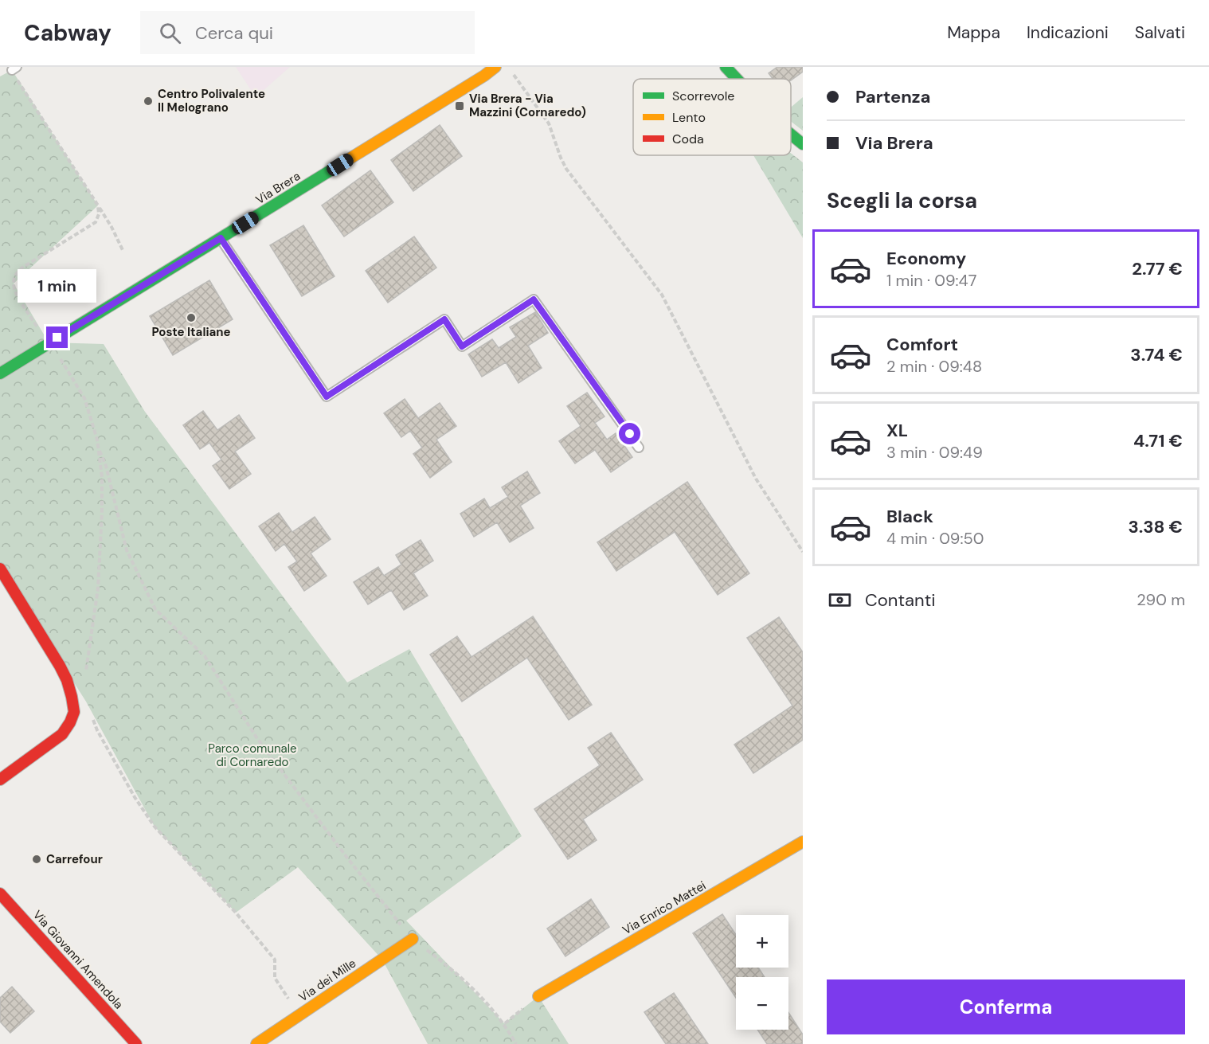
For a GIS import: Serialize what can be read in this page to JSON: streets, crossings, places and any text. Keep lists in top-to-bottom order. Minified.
{"streets":{"street":["Via Brera","Via Enrico Mattei","Via Giovanni Amendola","Via dei Mille"]},"parks":["Parco comunale di Cornaredo"],"places":{"other":["Centro Polivalente Il Melograno","Poste Italiane","Carrefour"],"transit":["Via Brera - Via Mazzini (Cornaredo)"]},"legend":["Scorrevole","Lento","Coda"],"page":{"header":"Cabway","search":"Cerca qui","nav":["Mappa","Indicazioni","Salvati"],"banner":["Partenza","Via Brera"],"heading":"Scegli la corsa","list":[{"name":"Economy","note":"1 min · 09:47","value":"2.77 €"},{"name":"Comfort","note":"2 min · 09:48","value":"3.74 €"},{"name":"XL","note":"3 min · 09:49","value":"4.71 €"},{"name":"Black","note":"4 min · 09:50","value":"3.38 €"}],"bubble":"1 min","pay":["Contanti","290 m"],"map_buttons":["+","−"],"buttons":"Conferma"}}
